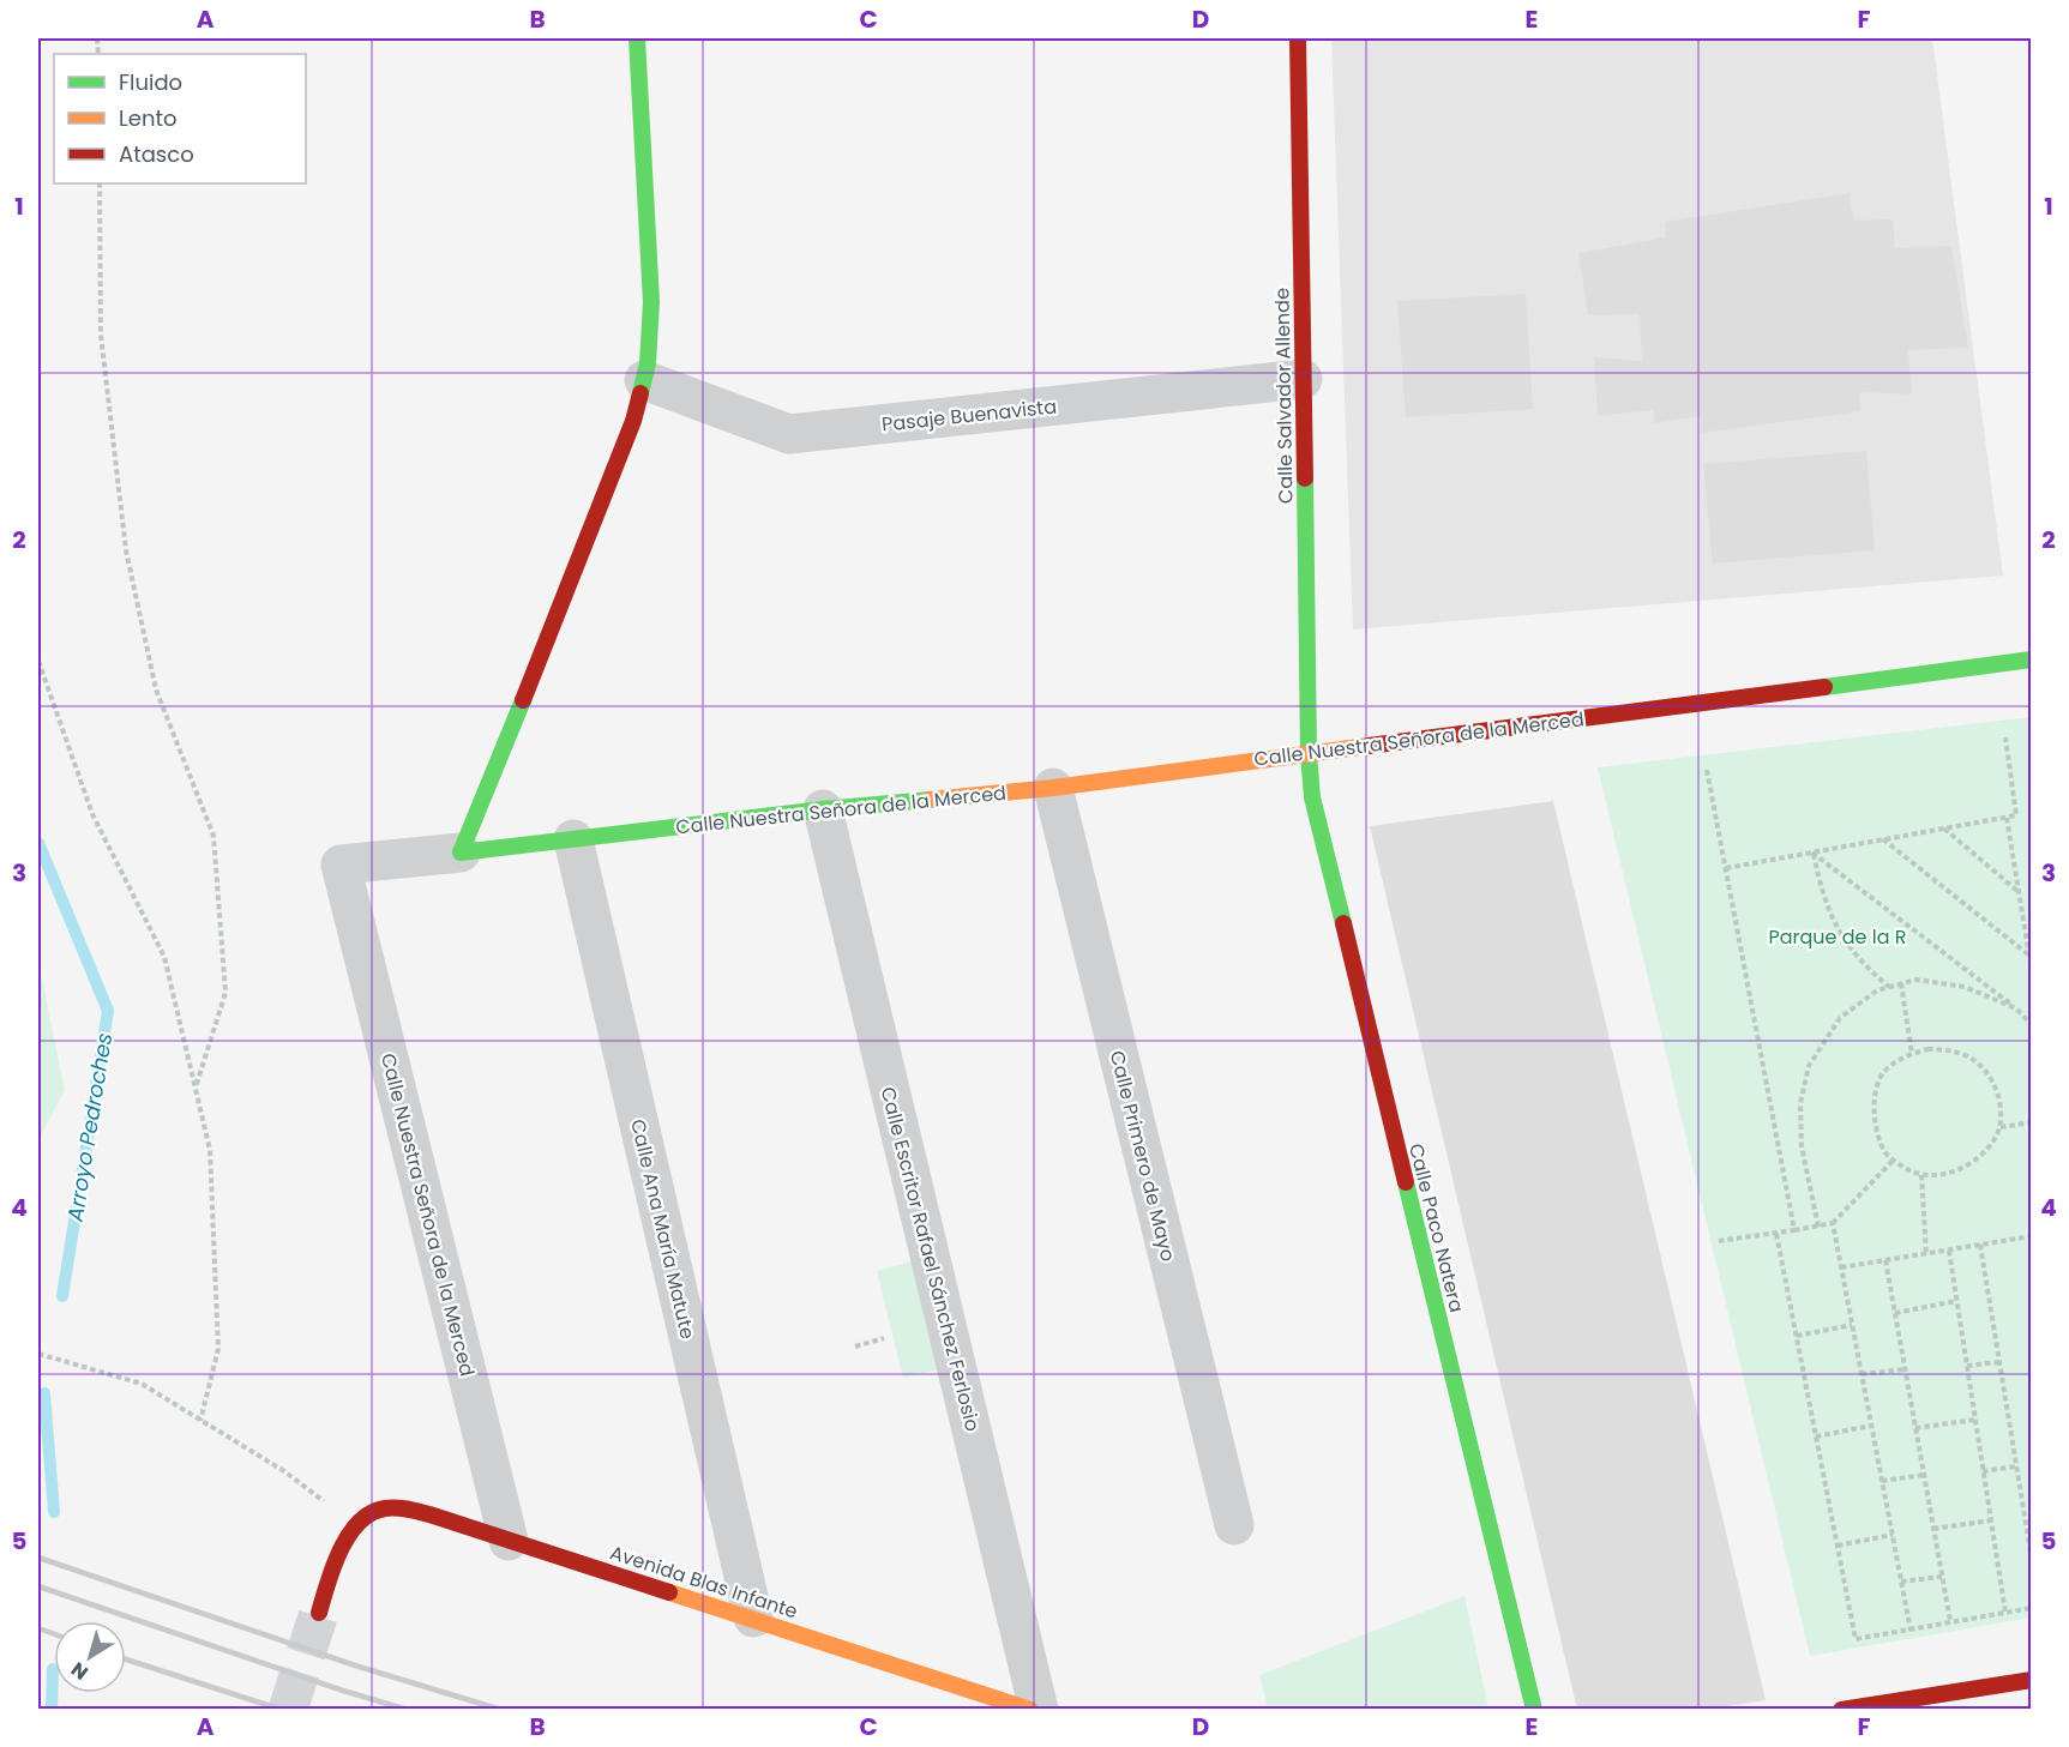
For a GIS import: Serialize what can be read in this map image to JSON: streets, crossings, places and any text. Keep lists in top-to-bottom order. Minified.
{"streets":{"street":["Calle Salvador Allende","Pasaje Buenavista","Calle Nuestra Señora de la Merced","Calle Primero de Mayo","Calle Paco Natera","Calle Ana María Matute","Calle Escritor Rafael Sánchez Ferlosio","Avenida Blas Infante"]},"crossings":[["Calle Salvador Allende","Pasaje Buenavista"],["Calle Salvador Allende","Calle Nuestra Señora de la Merced"],["Calle Salvador Allende","Calle Paco Natera"],["Calle Nuestra Señora de la Merced","Calle Primero de Mayo"],["Calle Nuestra Señora de la Merced","Calle Paco Natera"],["Calle Nuestra Señora de la Merced","Calle Ana María Matute"],["Calle Nuestra Señora de la Merced","Calle Escritor Rafael Sánchez Ferlosio"],["Calle Nuestra Señora de la Merced","Avenida Blas Infante"],["Calle Ana María Matute","Avenida Blas Infante"]],"water":["Arroyo Pedroches"],"parks":["Parque de la R"],"legend":["Fluido","Lento","Atasco"],"north":"bottom left","grid":{"columns":["A","B","C","D","E","F"],"rows":["1","2","3","4","5"]}}
